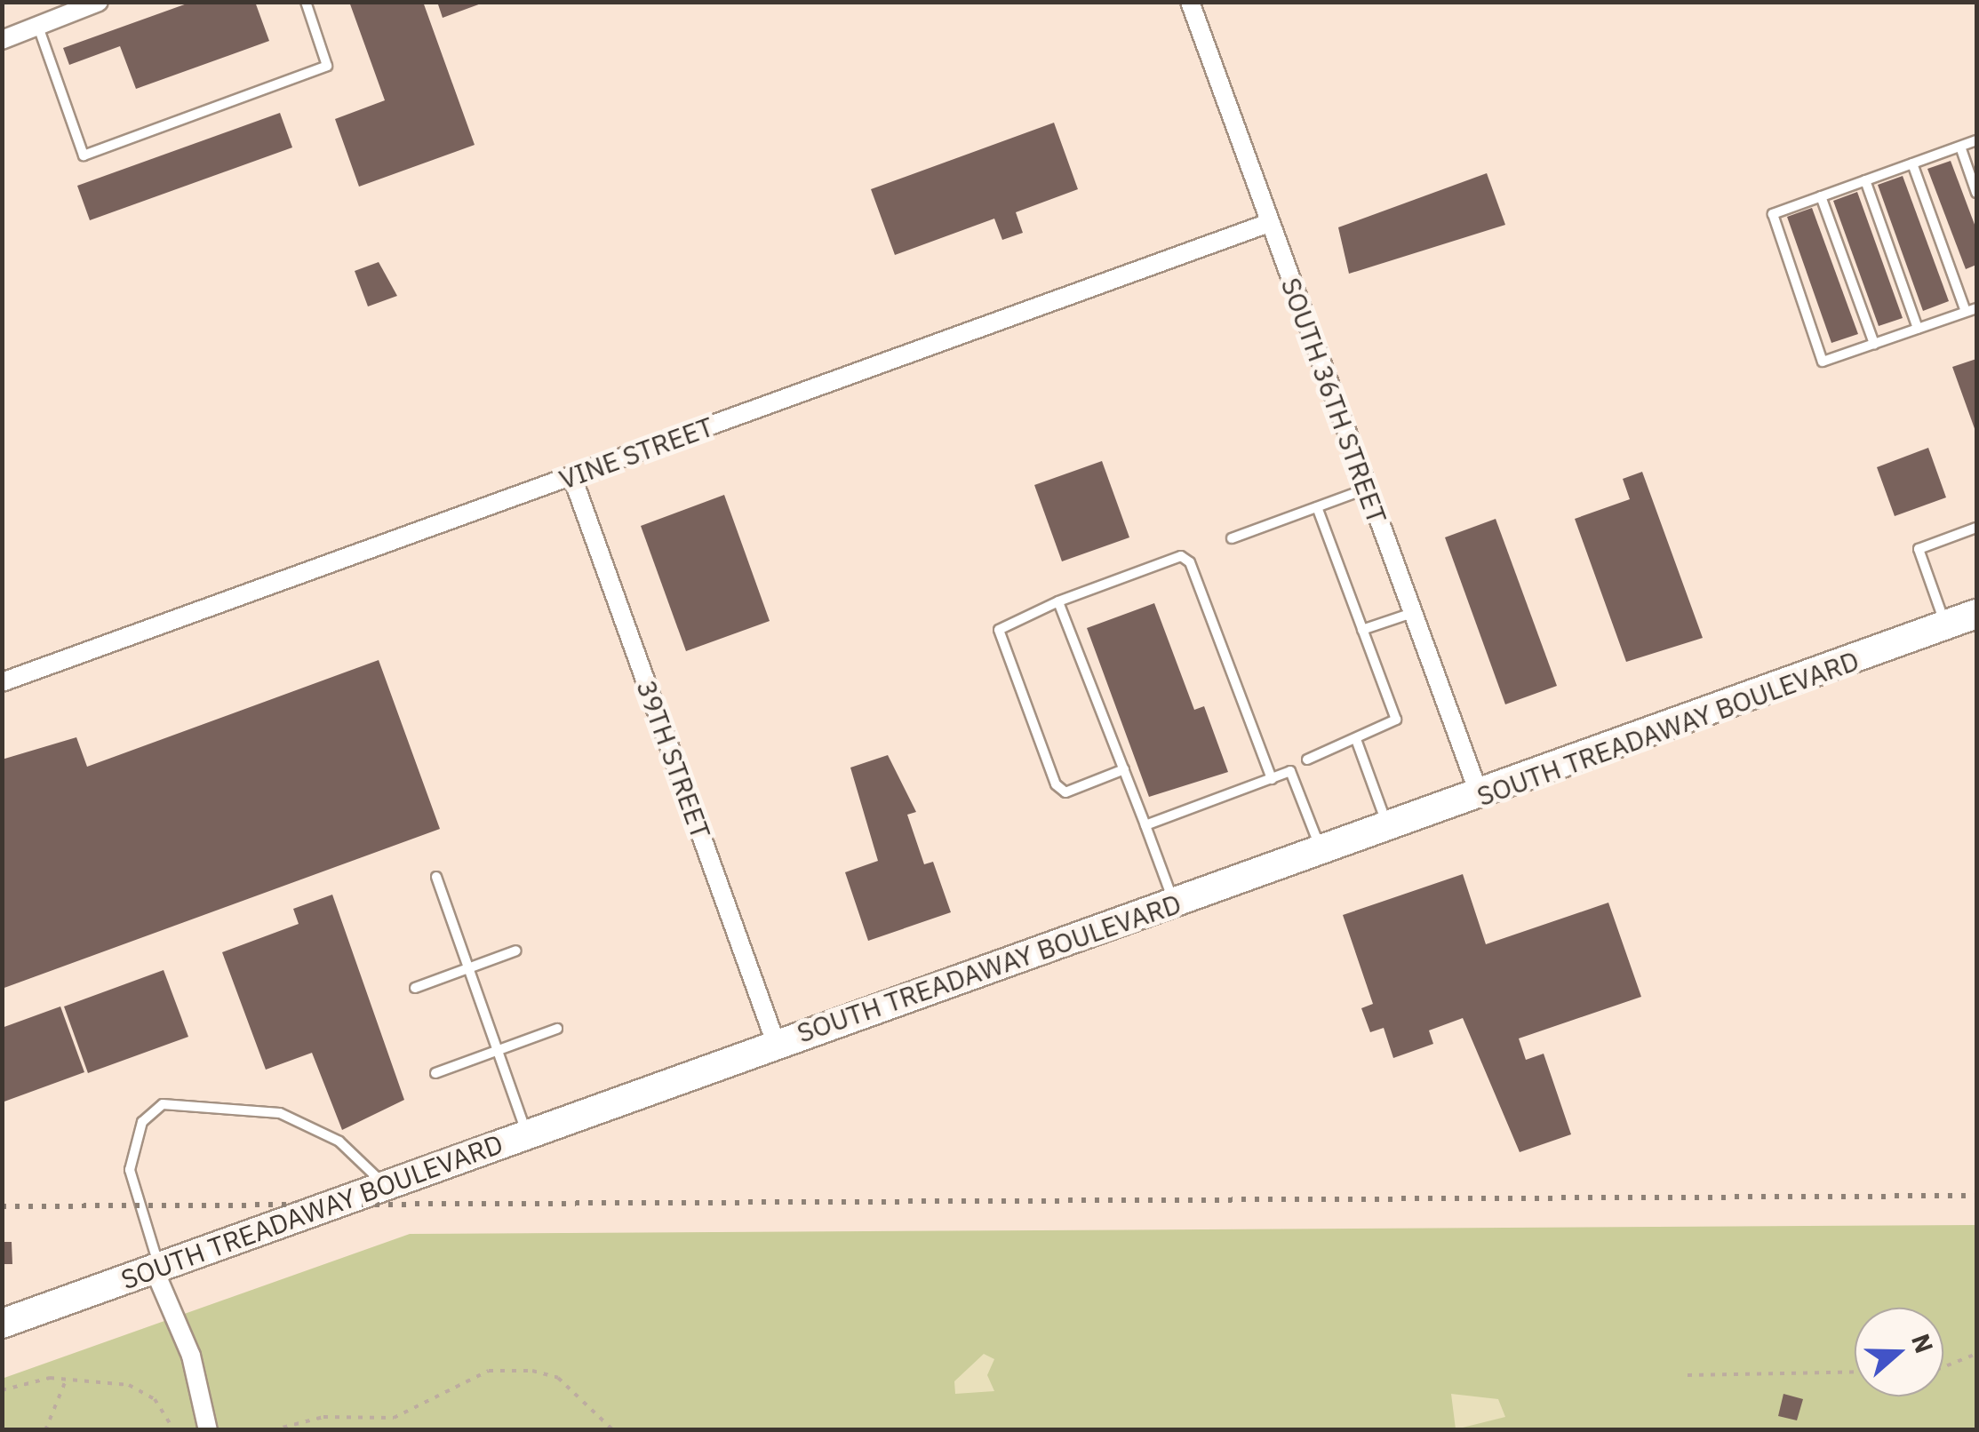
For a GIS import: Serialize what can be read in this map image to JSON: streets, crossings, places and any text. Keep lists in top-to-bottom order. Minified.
{"streets":{"main road":["SOUTH TREADAWAY BOULEVARD"],"street":["SOUTH 36TH STREET","VINE STREET","39TH STREET"]},"crossings":[["SOUTH 36TH STREET","VINE STREET"],["SOUTH 36TH STREET","SOUTH TREADAWAY BOULEVARD"],["VINE STREET","39TH STREET"],["SOUTH TREADAWAY BOULEVARD","39TH STREET"]],"north":"right"}
